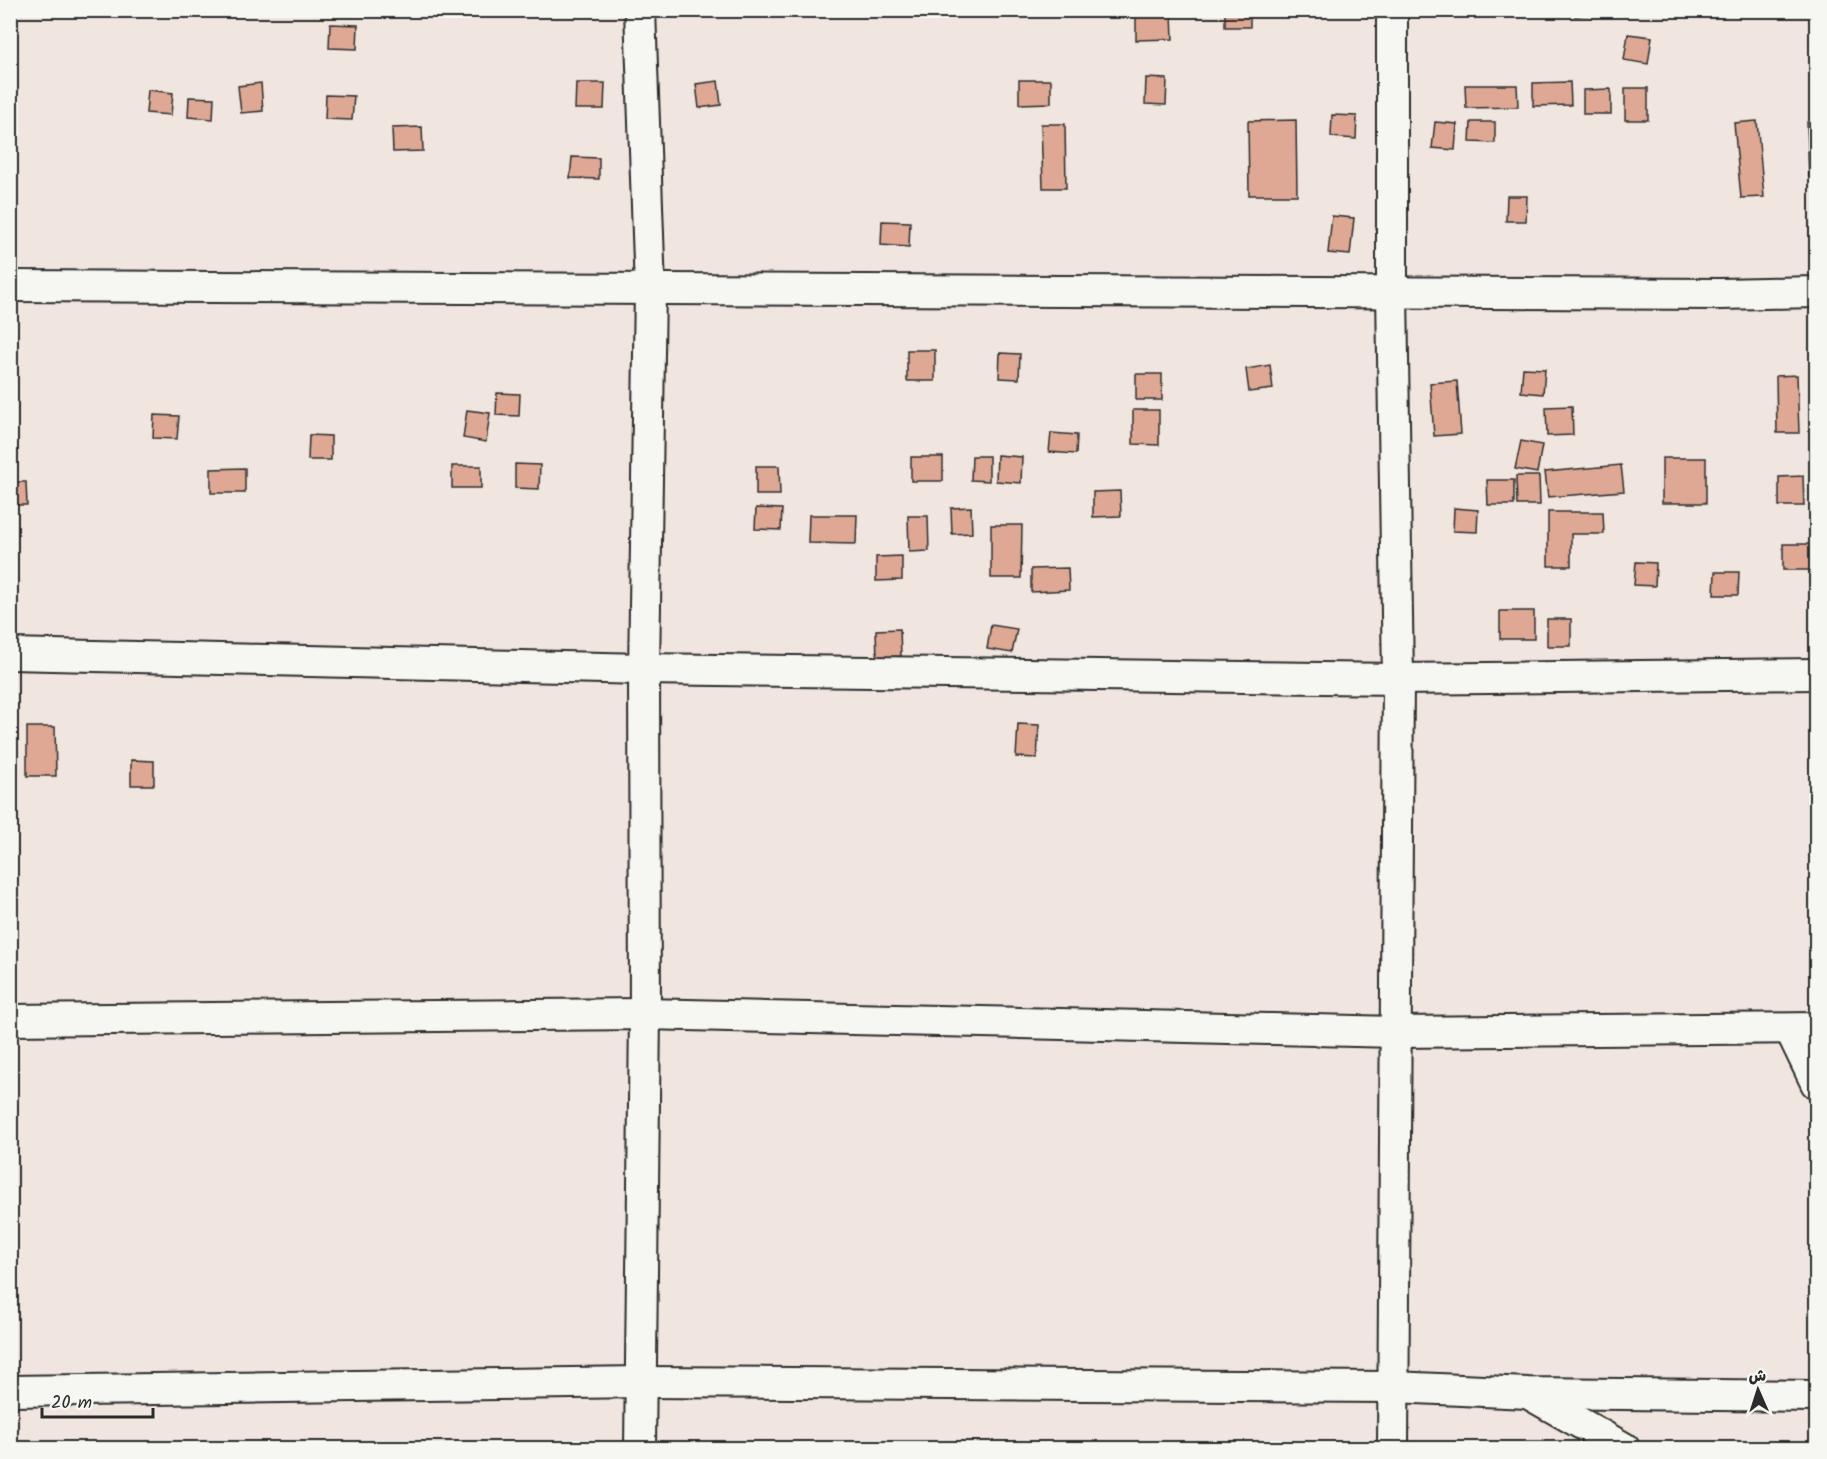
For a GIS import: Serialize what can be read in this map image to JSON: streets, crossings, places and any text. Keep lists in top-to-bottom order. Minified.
{"scale_bar":"20 m","north":"top"}
